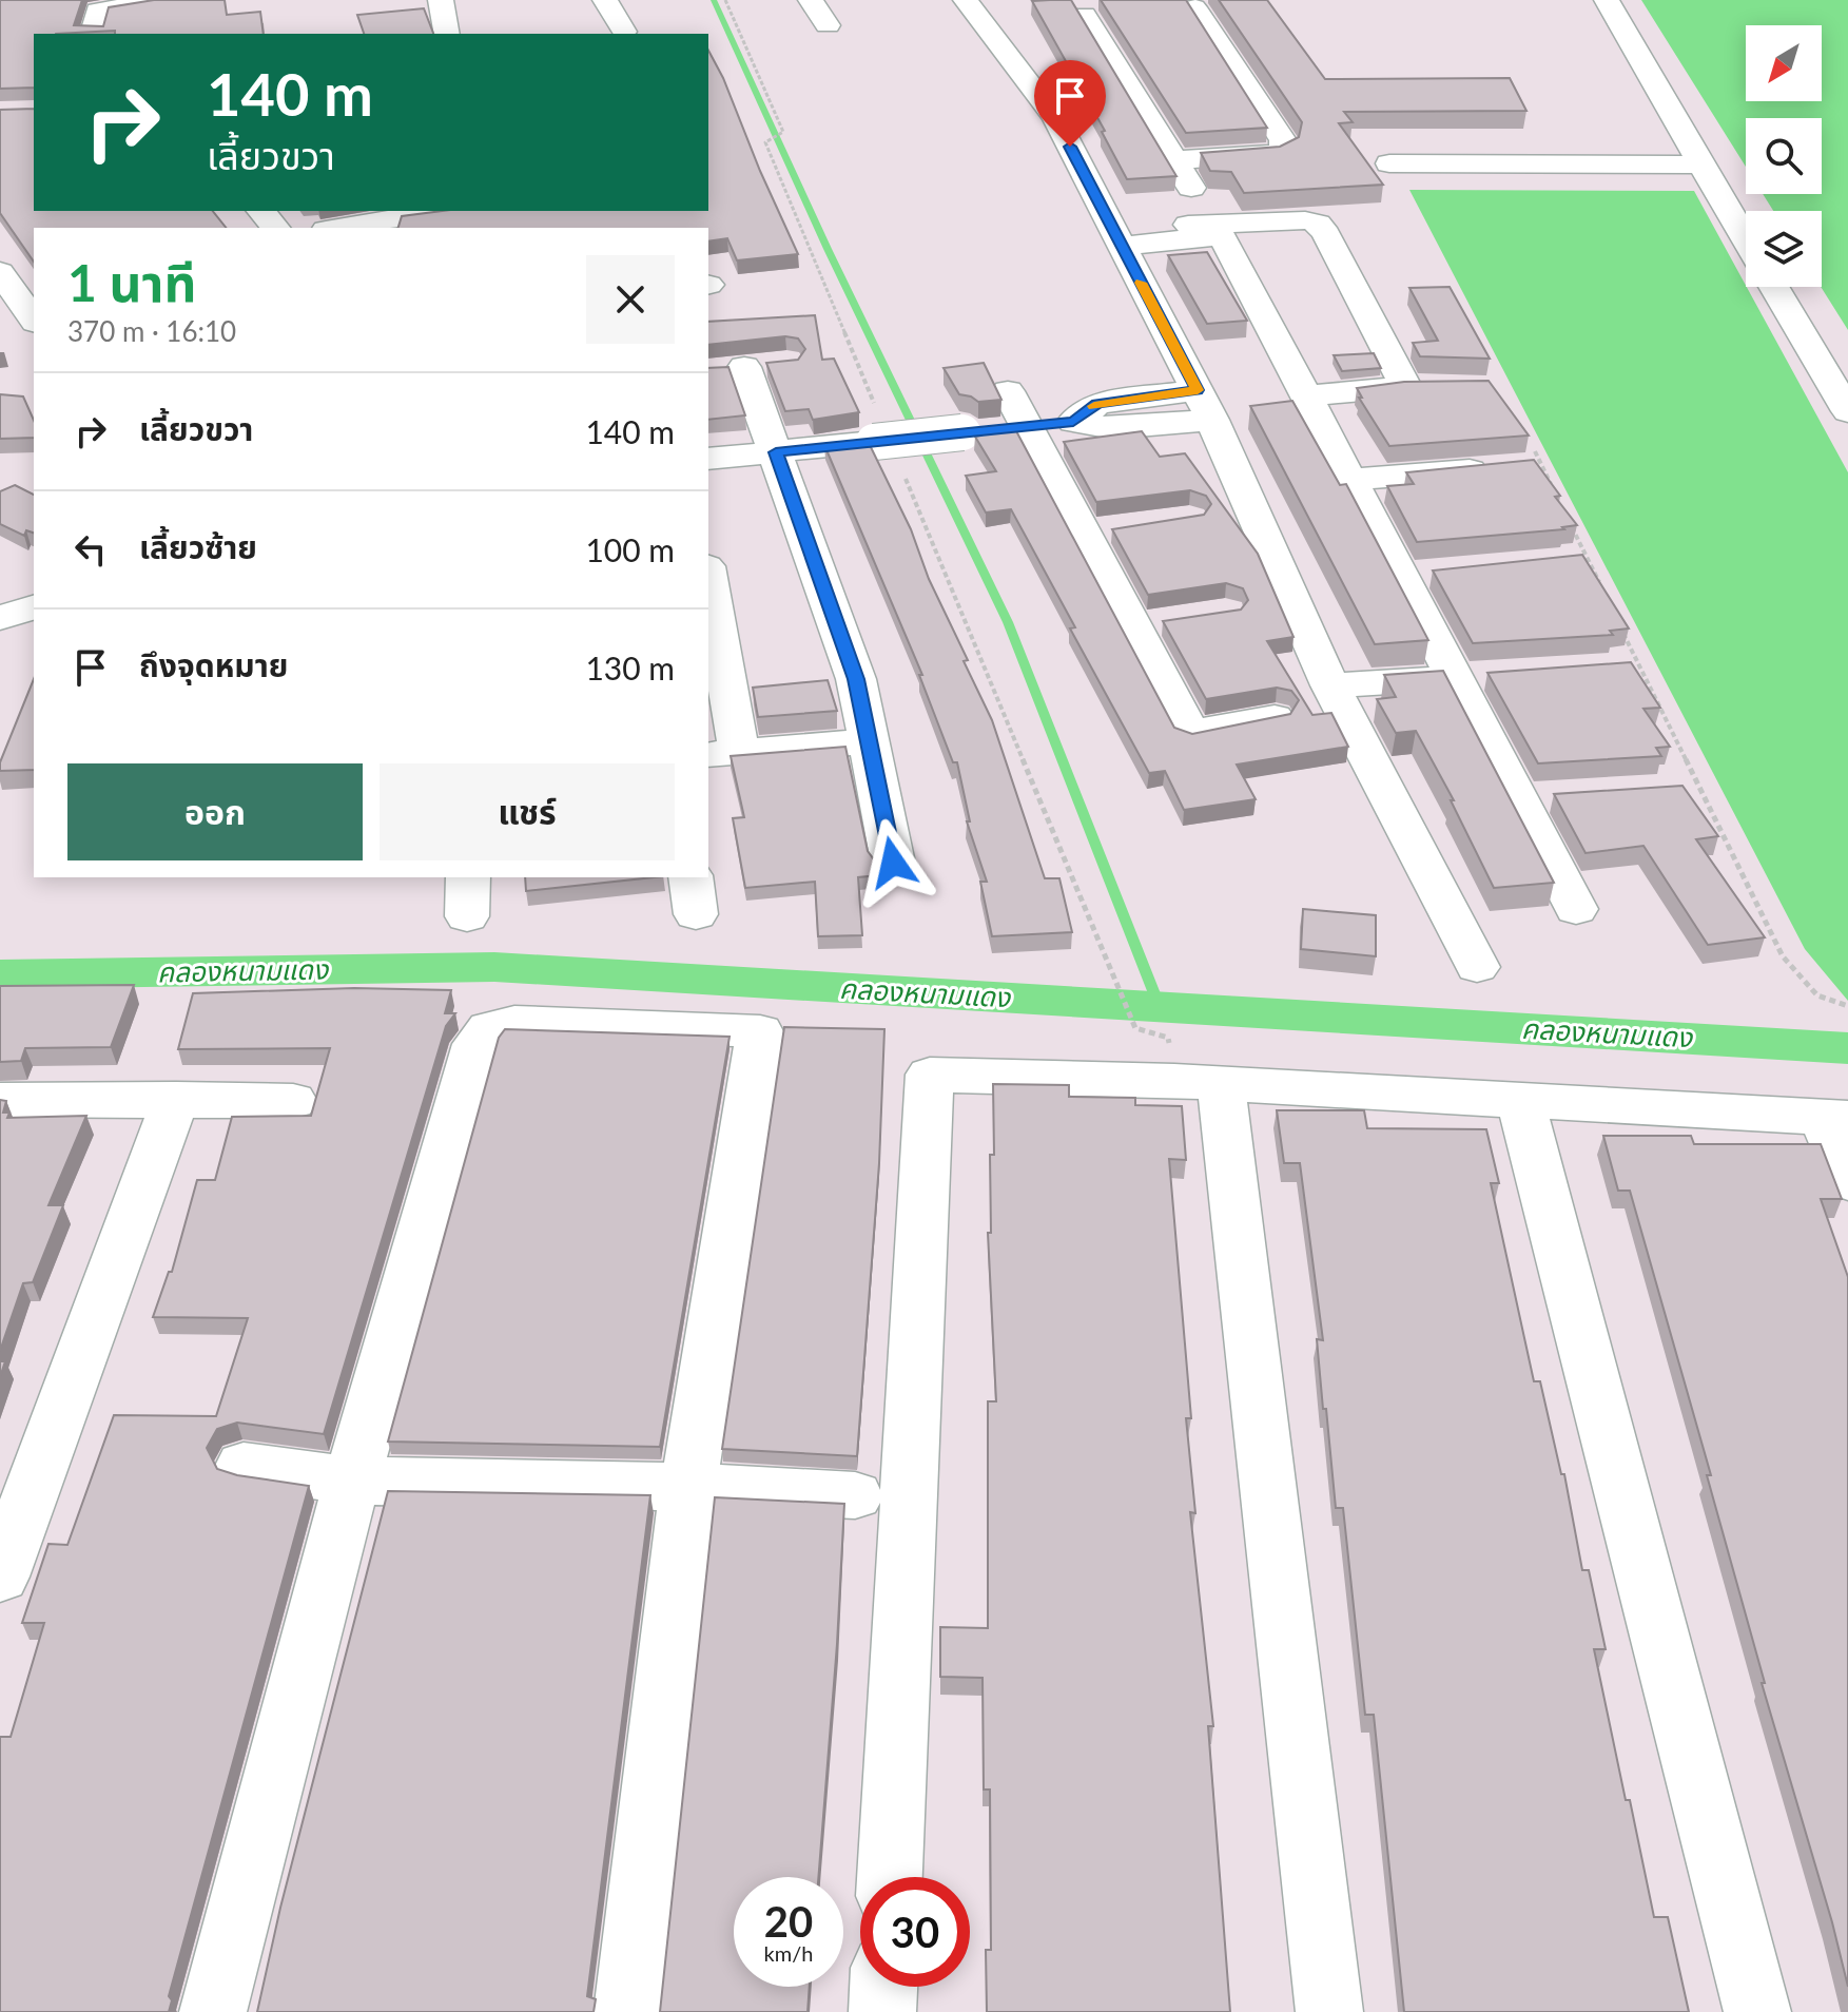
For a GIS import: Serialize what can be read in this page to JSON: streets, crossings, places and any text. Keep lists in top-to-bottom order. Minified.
{"water":["คลองหนามแดง"],"north":"bottom left","page":{"turn":["140 m","เลี้ยวขวา"],"heading":["1 นาที","370 m · 16:10"],"list":[{"name":"เลี้ยวขวา","value":"140 m"},{"name":"เลี้ยวซ้าย","value":"100 m"},{"name":"ถึงจุดหมาย","value":"130 m"}],"buttons":["ออก","แชร์"],"speed":"20 km/h","limit":"30"}}
